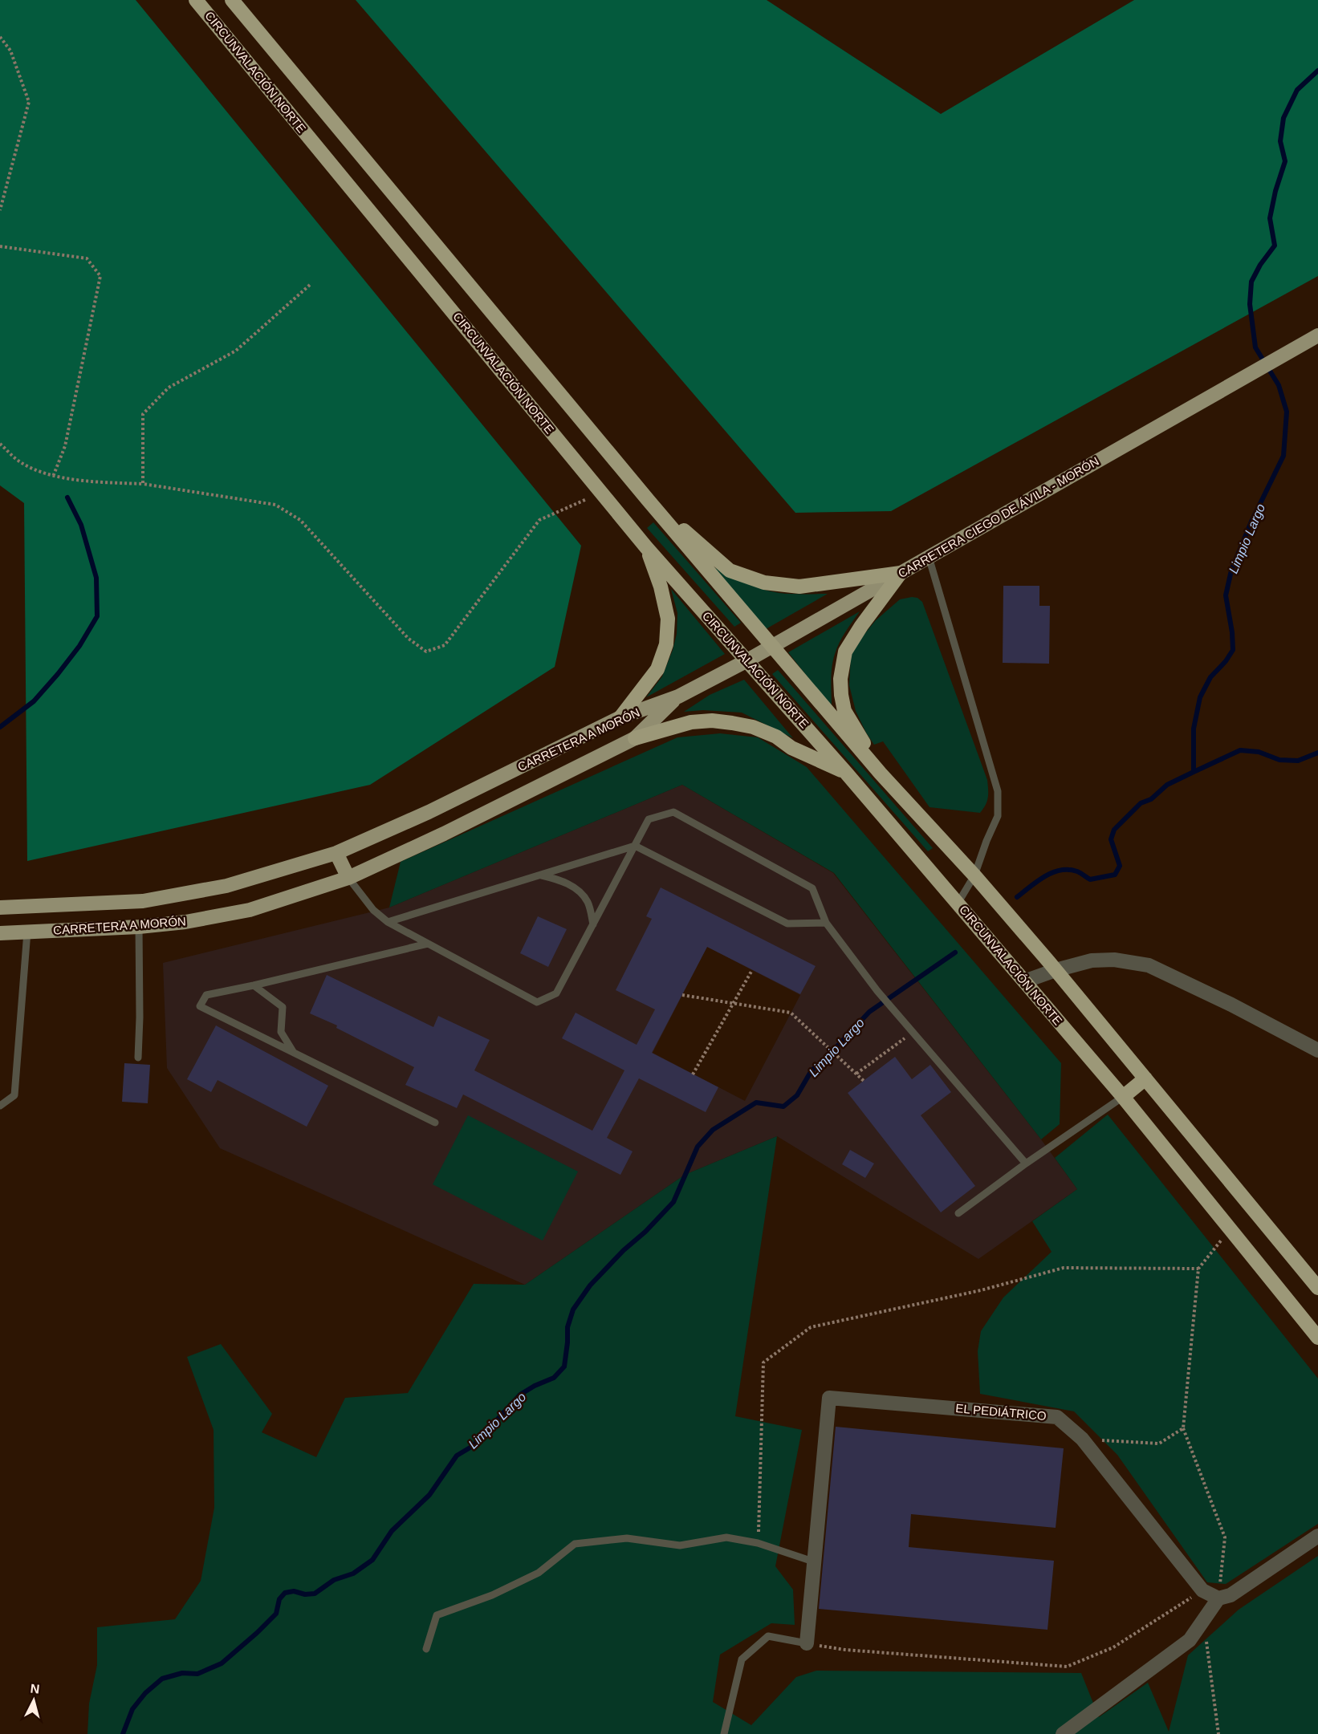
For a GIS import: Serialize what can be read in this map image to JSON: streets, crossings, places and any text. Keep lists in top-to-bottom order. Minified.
{"streets":{"highway":["CIRCUNVALACIÓN NORTE"],"main road":["CARRETERA CIEGO DE ÁVILA - MORÓN","CARRETERA A MORÓN"],"street":["EL PEDIÁTRICO"]},"crossings":[["CIRCUNVALACIÓN NORTE","CARRETERA CIEGO DE ÁVILA - MORÓN"],["CARRETERA CIEGO DE ÁVILA - MORÓN","CARRETERA A MORÓN"]],"water":["Limpio Largo"],"north":"top"}
